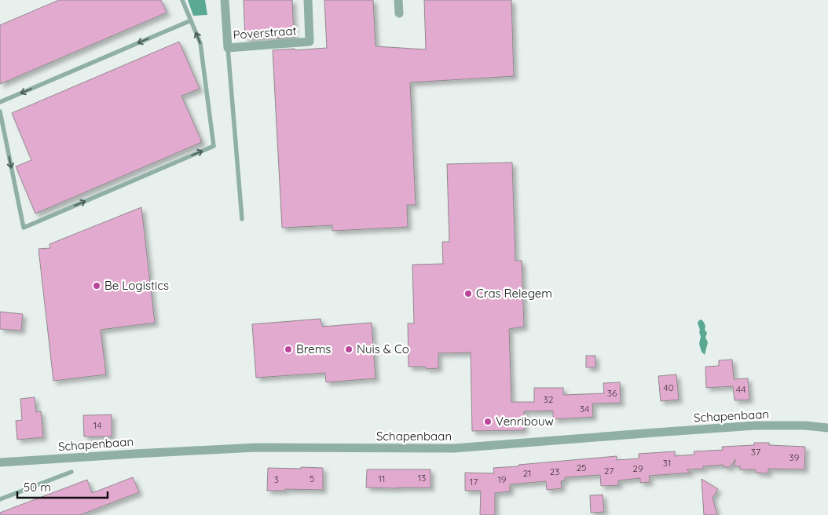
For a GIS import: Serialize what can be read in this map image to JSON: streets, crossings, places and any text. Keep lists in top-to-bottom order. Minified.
{"streets":{"street":["Poverstraat","Schapenbaan"]},"places":["Be Logistics","Cras Relegem","Brems","Nuis & Co","Venribouw"],"house_numbers":["40","44","36","32","34","14","37","39","31","25","29","27","23","21","13","5","11","3","19","17"],"scale_bar":"50 m"}
